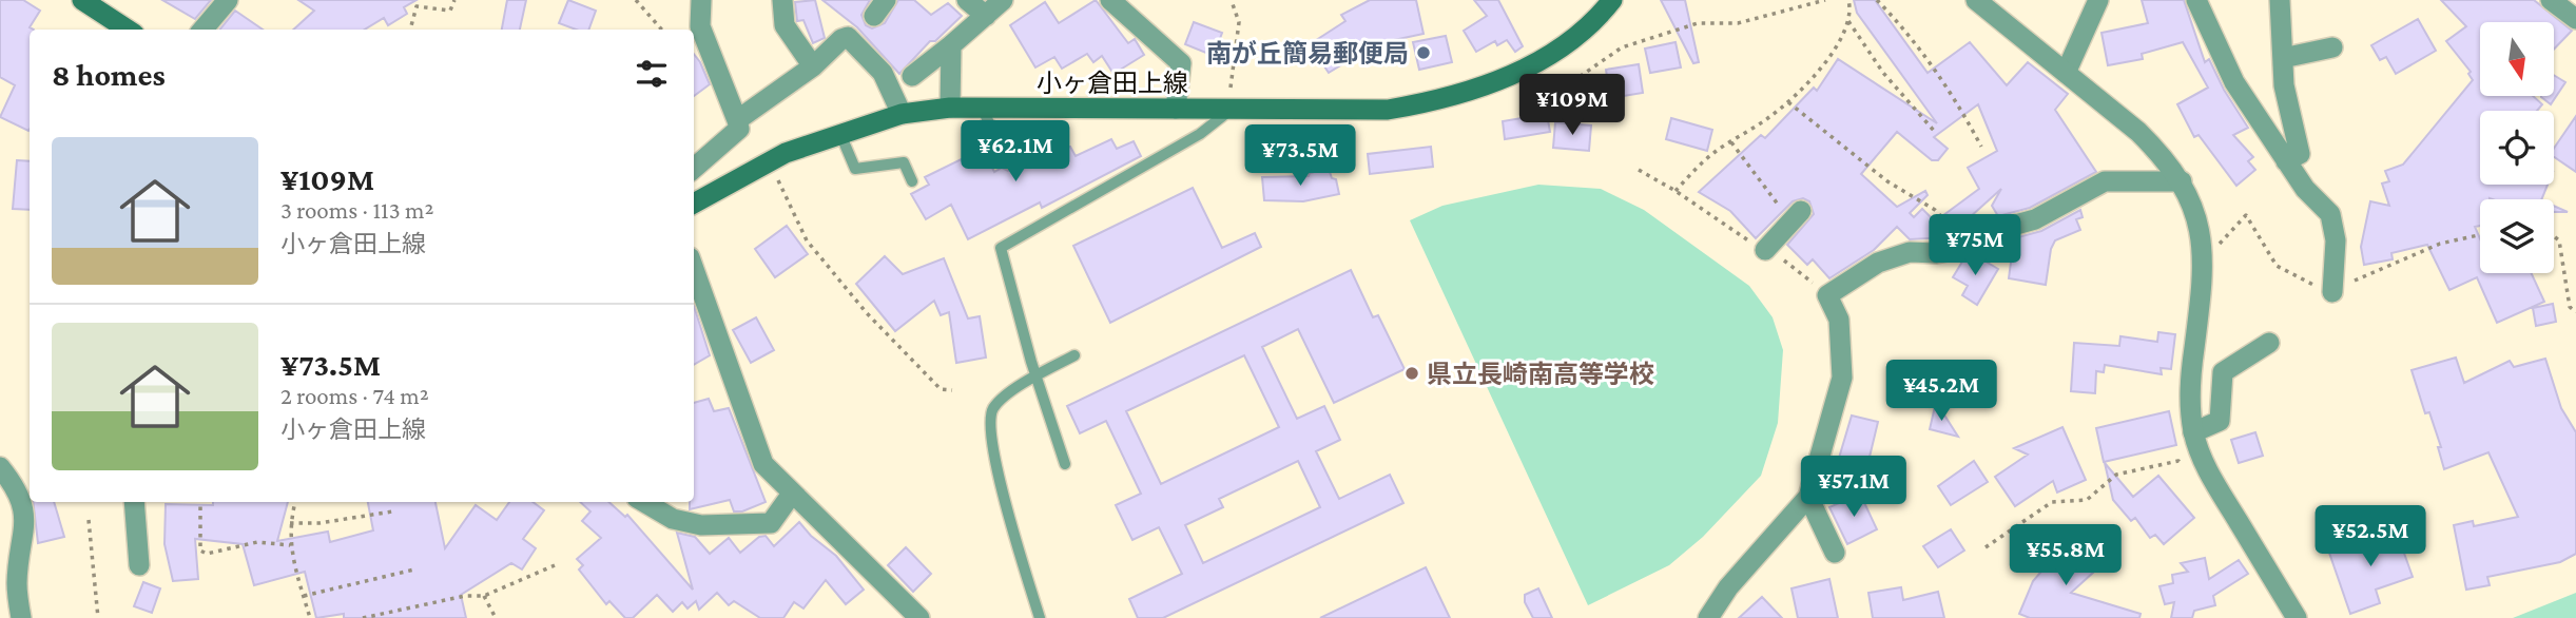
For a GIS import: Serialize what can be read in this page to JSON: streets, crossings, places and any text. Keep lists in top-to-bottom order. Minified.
{"streets":{"main road":["小ヶ倉田上線"]},"places":["南が丘簡易郵便局","県立長崎南高等学校"],"north":"bottom","page":{"heading":"8 homes","price":["¥109M","¥62.1M","¥73.5M","¥75M","¥45.2M","¥57.1M","¥52.5M","¥55.8M"],"list":[{"name":"¥109M","note":"3 rooms · 113 m² · 小ヶ倉田上線"},{"name":"¥73.5M","note":"2 rooms · 74 m² · 小ヶ倉田上線"}]}}
